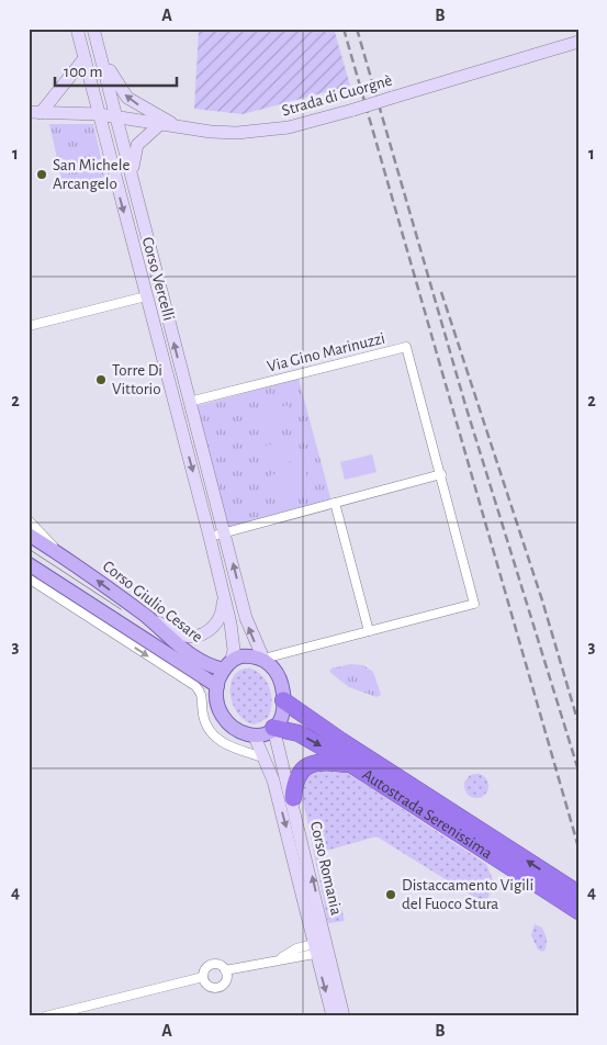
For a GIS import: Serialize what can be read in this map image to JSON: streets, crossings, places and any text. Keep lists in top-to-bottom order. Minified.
{"streets":{"highway":["Autostrada Serenissima"],"main road":["Strada di Cuorgnè","Corso Vercelli","Corso Giulio Cesare","Corso Romania"],"street":["Via Gino Marinuzzi"]},"crossings":[["Strada di Cuorgnè","Corso Vercelli"],["Corso Vercelli","Via Gino Marinuzzi"],["Corso Vercelli","Corso Giulio Cesare"],["Corso Vercelli","Autostrada Serenissima"],["Corso Vercelli","Corso Romania"],["Corso Giulio Cesare","Autostrada Serenissima"],["Corso Giulio Cesare","Corso Romania"],["Autostrada Serenissima","Corso Romania"]],"places":["San Michele Arcangelo","Torre Di Vittorio","Distaccamento Vigili del Fuoco Stura"],"scale_bar":"100 m","grid":{"columns":["A","B"],"rows":["1","2","3","4"]}}
